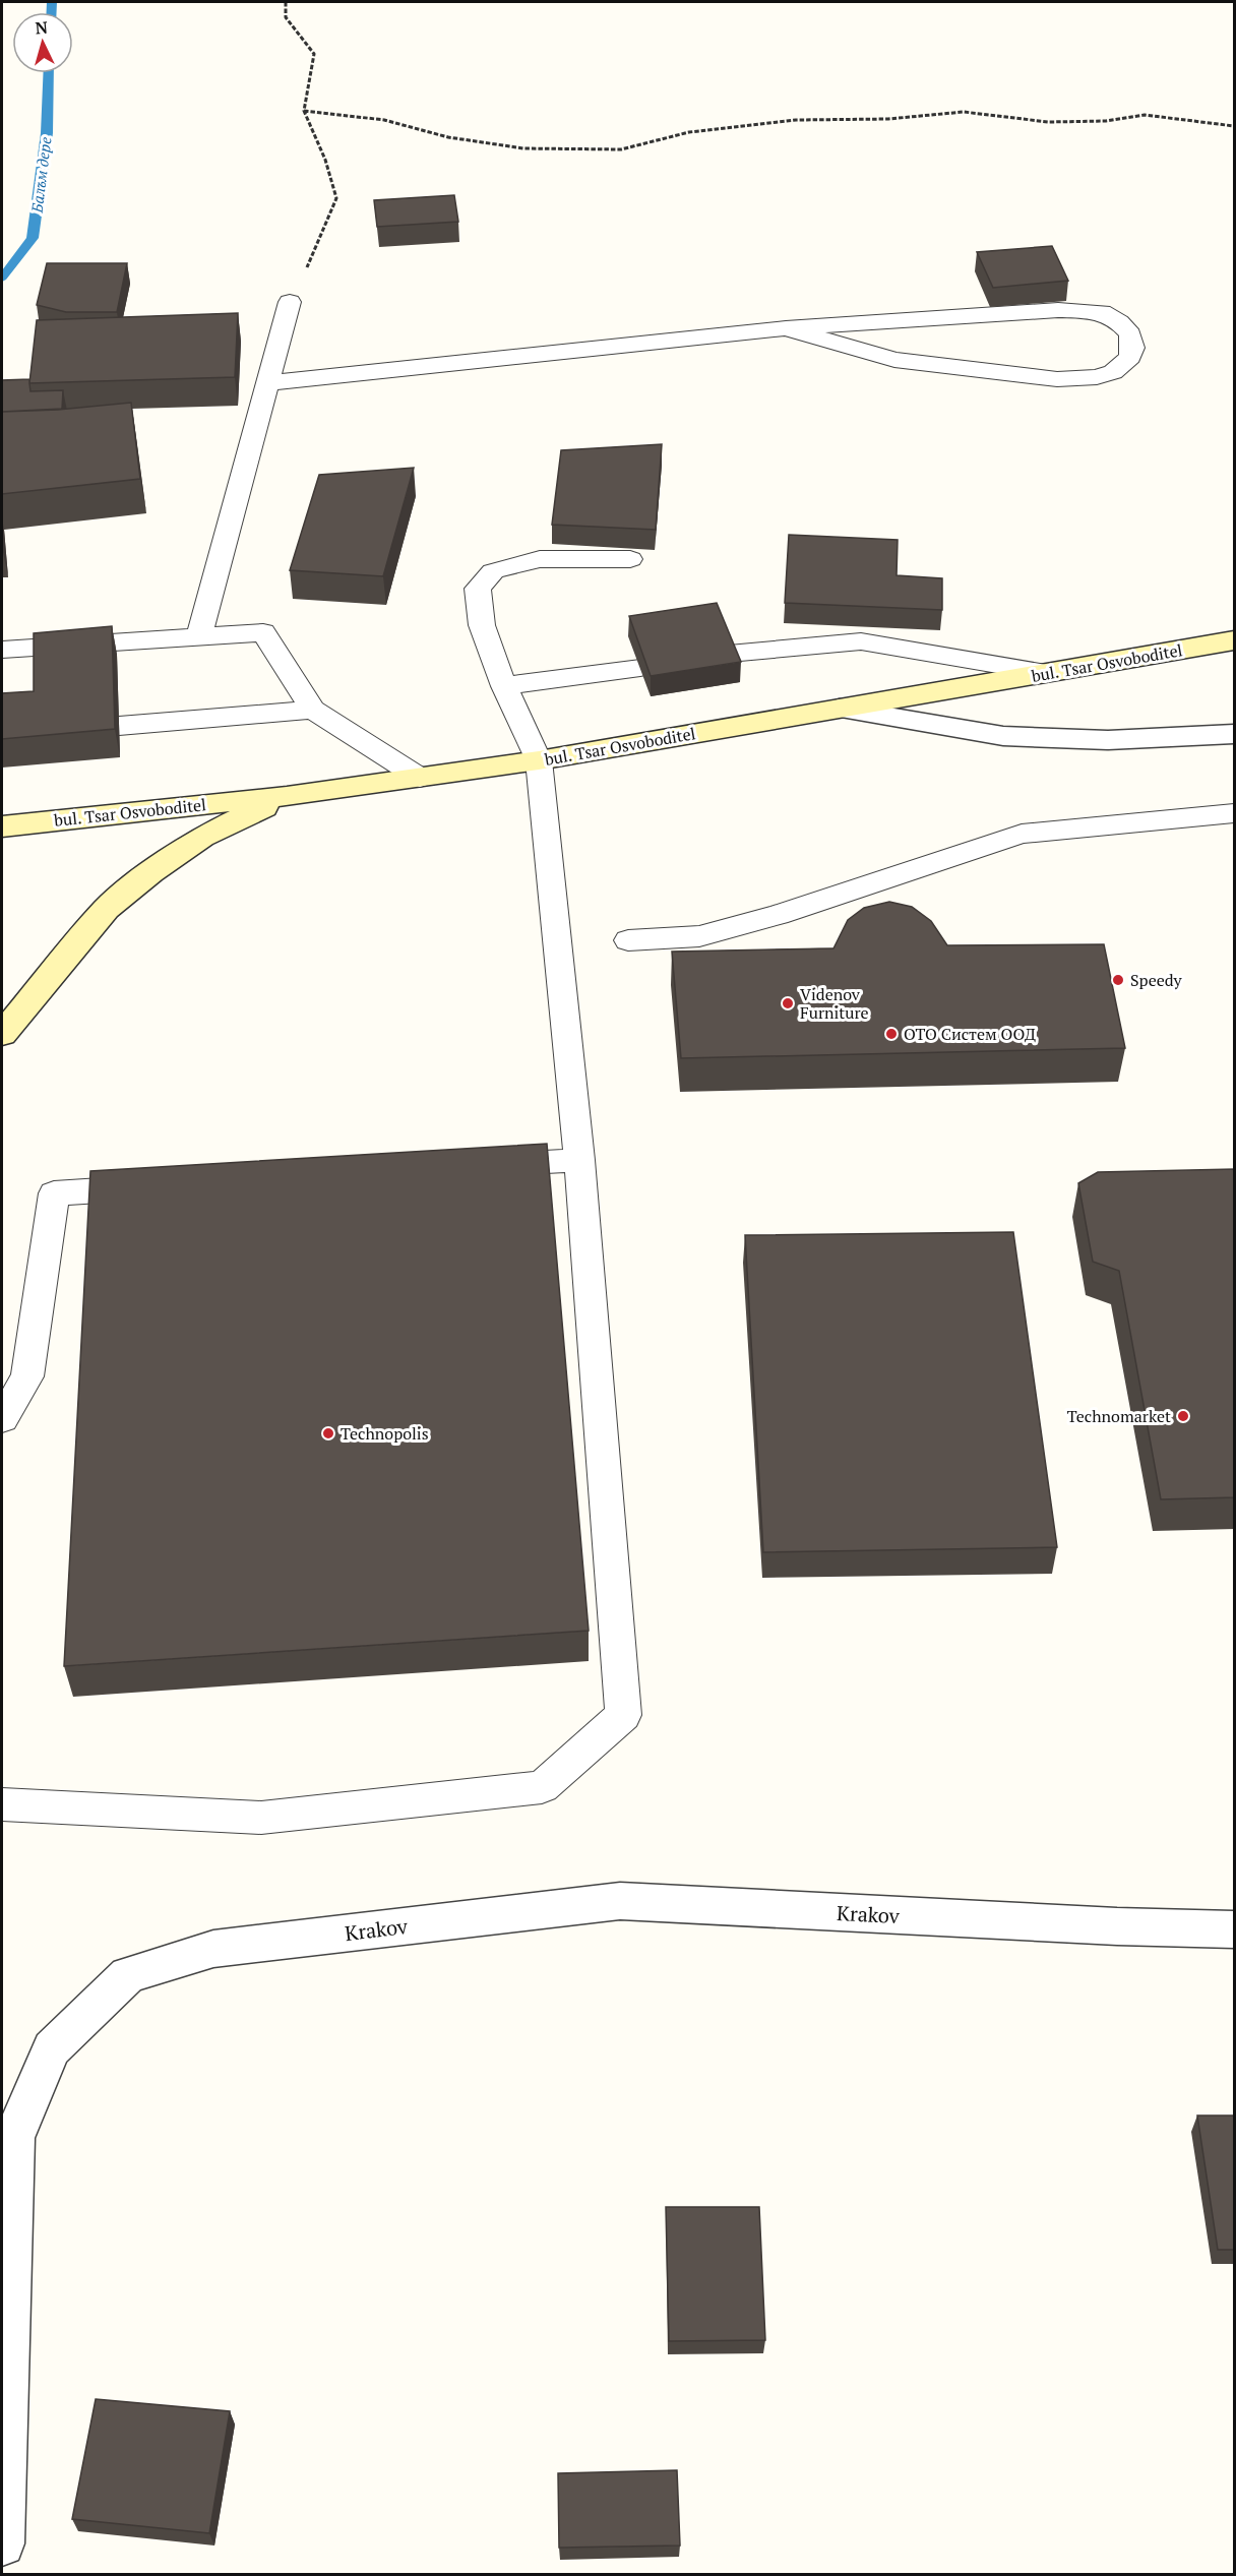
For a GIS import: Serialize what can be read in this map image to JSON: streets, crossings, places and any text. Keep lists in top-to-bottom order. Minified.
{"streets":{"main road":["bul. Tsar Osvoboditel"],"street":["Krakov"]},"water":["Балъм дере"],"places":["Speedy","Videnov Furniture","ОТО Систем ООД","Technomarket","Technopolis"],"north":"top"}
